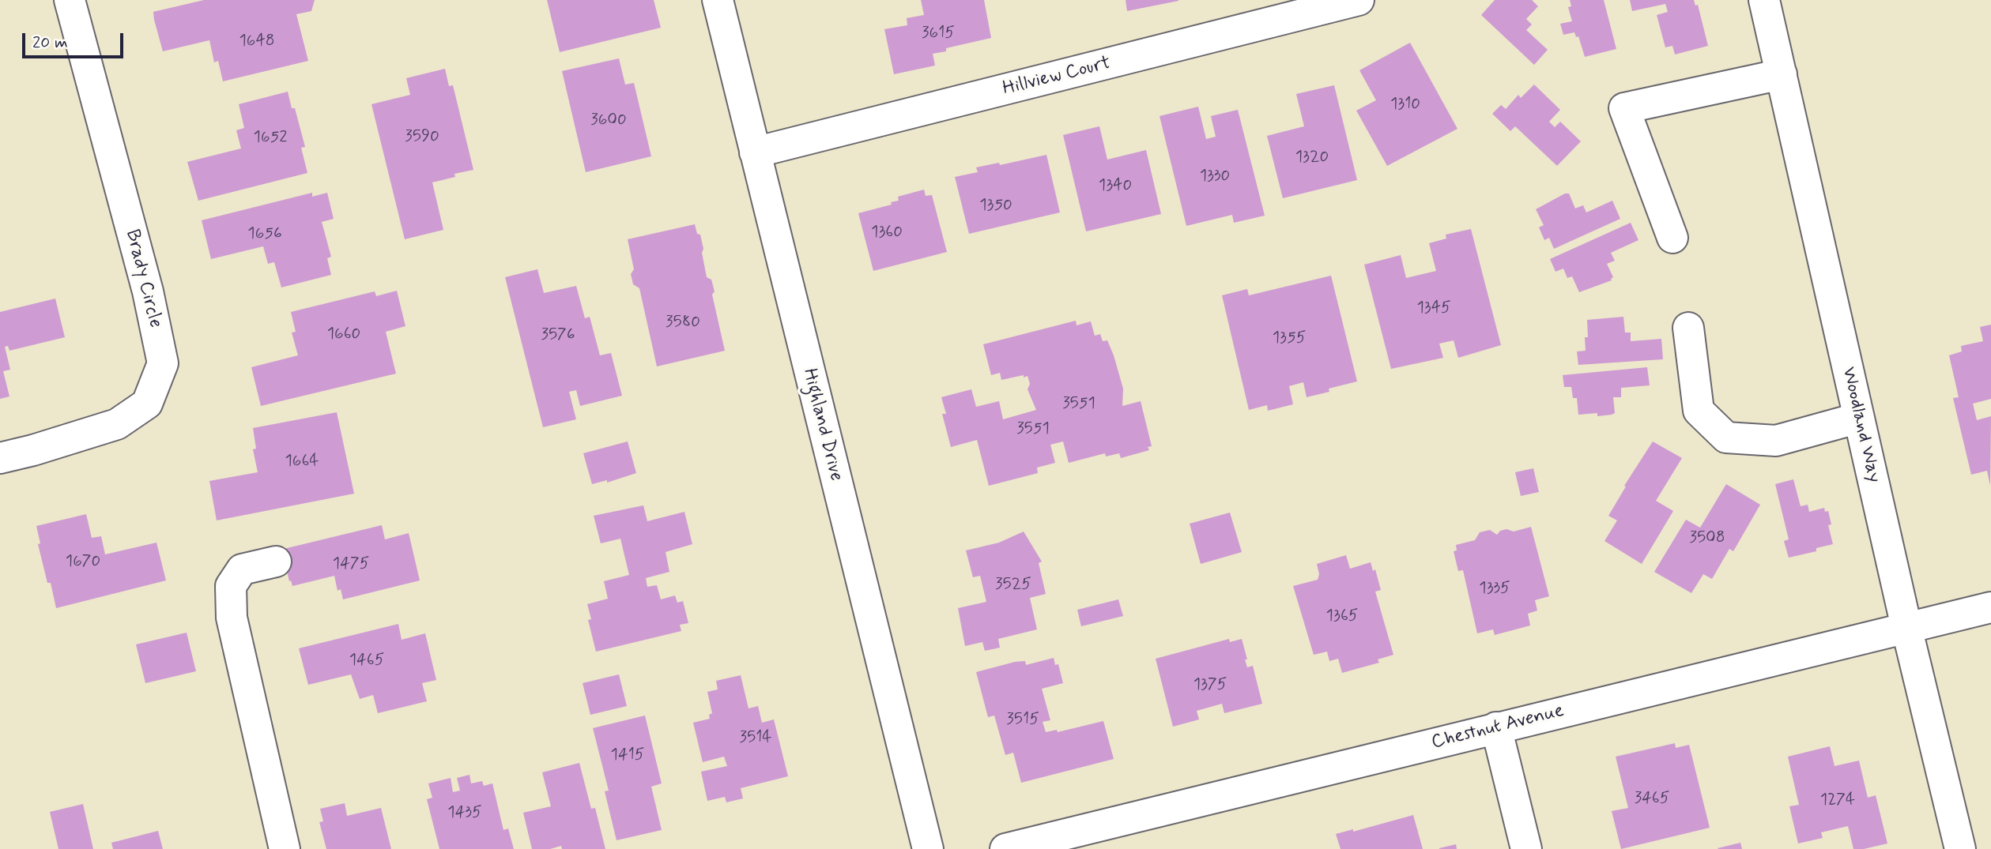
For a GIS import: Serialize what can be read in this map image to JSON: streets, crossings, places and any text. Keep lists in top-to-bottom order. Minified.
{"streets":{"street":["Hillview Court","Brady Circle","Highland Drive","Woodland Way","Chestnut Avenue"]},"crossings":[["Hillview Court","Highland Drive"],["Woodland Way","Chestnut Avenue"]],"house_numbers":["3615","1648","1310","3600","3590","1652","1320","1330","1340","1350","1360","1656","1345","3580","1660","3576","1355","3551","3551","1664","3508","1670","1475","3525","1335","1365","1465","1375","3515","3514","1415","3465","1274","1435"],"scale_bar":"20 m"}
